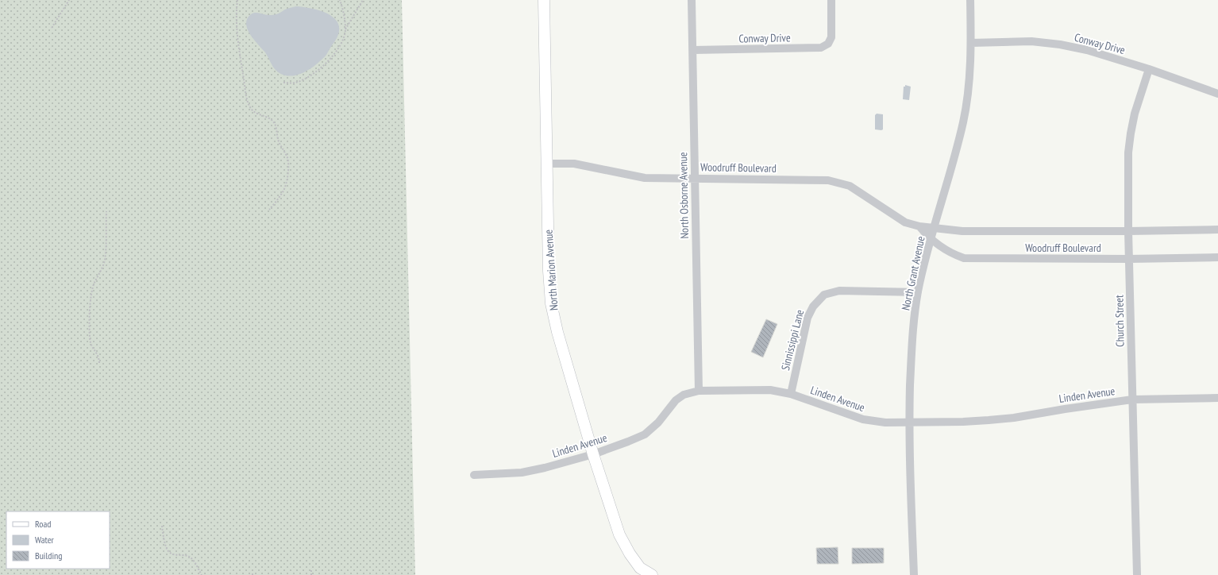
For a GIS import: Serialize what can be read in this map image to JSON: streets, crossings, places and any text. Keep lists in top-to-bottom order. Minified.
{"streets":{"street":["Conway Drive","Woodruff Boulevard","North Osborne Avenue","North Marion Avenue","North Grant Avenue","Church Street","Sinnissippi Lane","Linden Avenue"]},"crossings":[["Conway Drive","North Osborne Avenue"],["Conway Drive","North Grant Avenue"],["Conway Drive","Church Street"],["Woodruff Boulevard","North Osborne Avenue"],["Woodruff Boulevard","North Marion Avenue"],["Woodruff Boulevard","North Grant Avenue"],["Woodruff Boulevard","Church Street"],["North Osborne Avenue","Linden Avenue"],["North Marion Avenue","Linden Avenue"],["North Grant Avenue","Sinnissippi Lane"],["North Grant Avenue","Linden Avenue"],["Church Street","Linden Avenue"],["Sinnissippi Lane","Linden Avenue"]],"legend":["Road","Water","Building"]}
